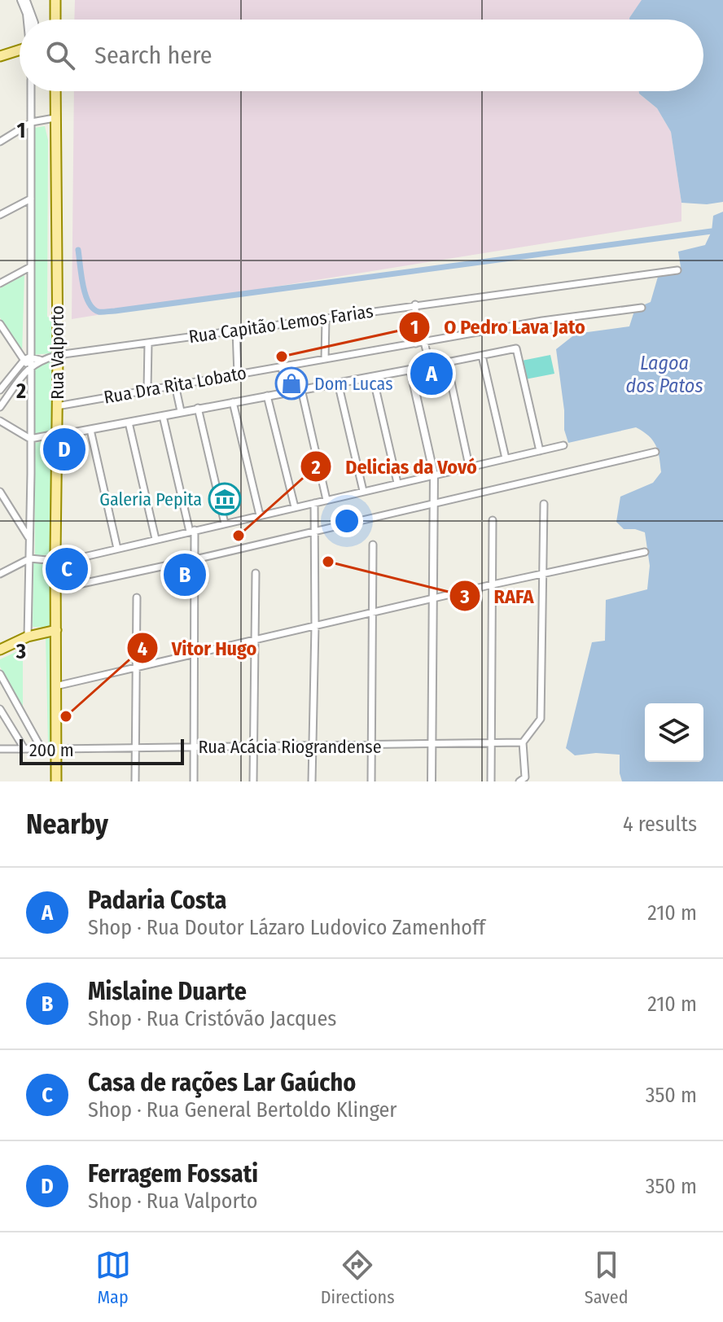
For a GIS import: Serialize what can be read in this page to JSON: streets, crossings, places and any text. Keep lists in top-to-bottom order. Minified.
{"streets":{"main road":["Rua Valporto"],"street":["Rua Capitão Lemos Farias","Rua Dra Rita Lobato","Rua Acácia Riograndense"]},"crossings":[["Rua Capitão Lemos Farias","Rua Valporto"],["Rua Valporto","Rua Dra Rita Lobato"],["Rua Valporto","Rua Acácia Riograndense"]],"water":["Lagoa dos Patos"],"places":{"other":["O Pedro Lava Jato","Delicias da Vovó","RAFA","Vitor Hugo"],"shop":["Dom Lucas"],"museum":["Galeria Pepita"]},"scale_bar":"200 m","page":{"search":"Search here","pins":["A","D","C","B"],"scale":"200 m","heading":["Nearby","4 results"],"list":[{"mark":"A","name":"Padaria Costa","note":"Shop · Rua Doutor Lázaro Ludovico Zamenhoff","value":"210 m"},{"mark":"B","name":"Mislaine Duarte","note":"Shop · Rua Cristóvão Jacques","value":"210 m"},{"mark":"C","name":"Casa de rações Lar Gaúcho","note":"Shop · Rua General Bertoldo Klinger","value":"350 m"},{"mark":"D","name":"Ferragem Fossati","note":"Shop · Rua Valporto","value":"350 m"}],"nav":["Map","Directions","Saved"]},"grid":{"rows":["1","2","3"]}}
